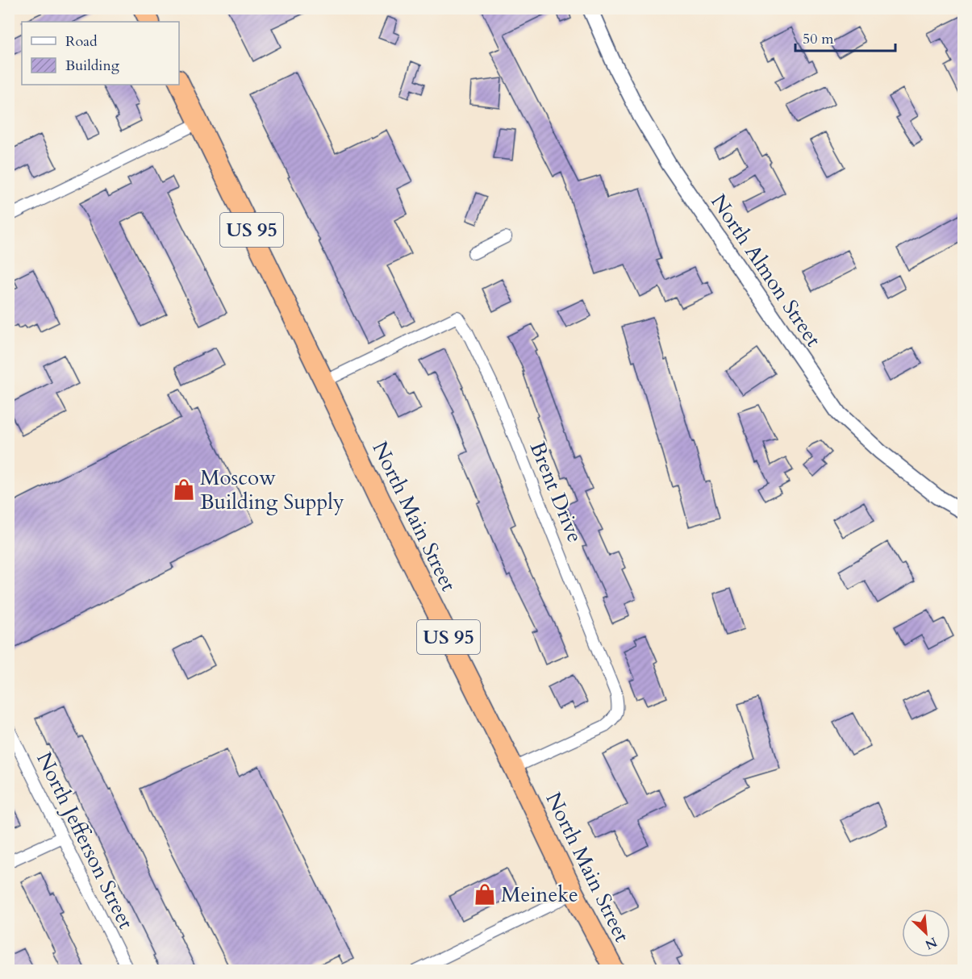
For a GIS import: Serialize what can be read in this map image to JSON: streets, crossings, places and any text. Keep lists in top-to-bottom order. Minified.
{"streets":{"highway":["US 95","North Main Street"],"street":["North Almon Street","Brent Drive","North Jefferson Street"]},"crossings":[["Brent Drive","North Main Street"]],"places":{"shop":["Moscow Building Supply","Meineke"]},"legend":["Road","Building"],"scale_bar":"50 m","north":"bottom right"}
